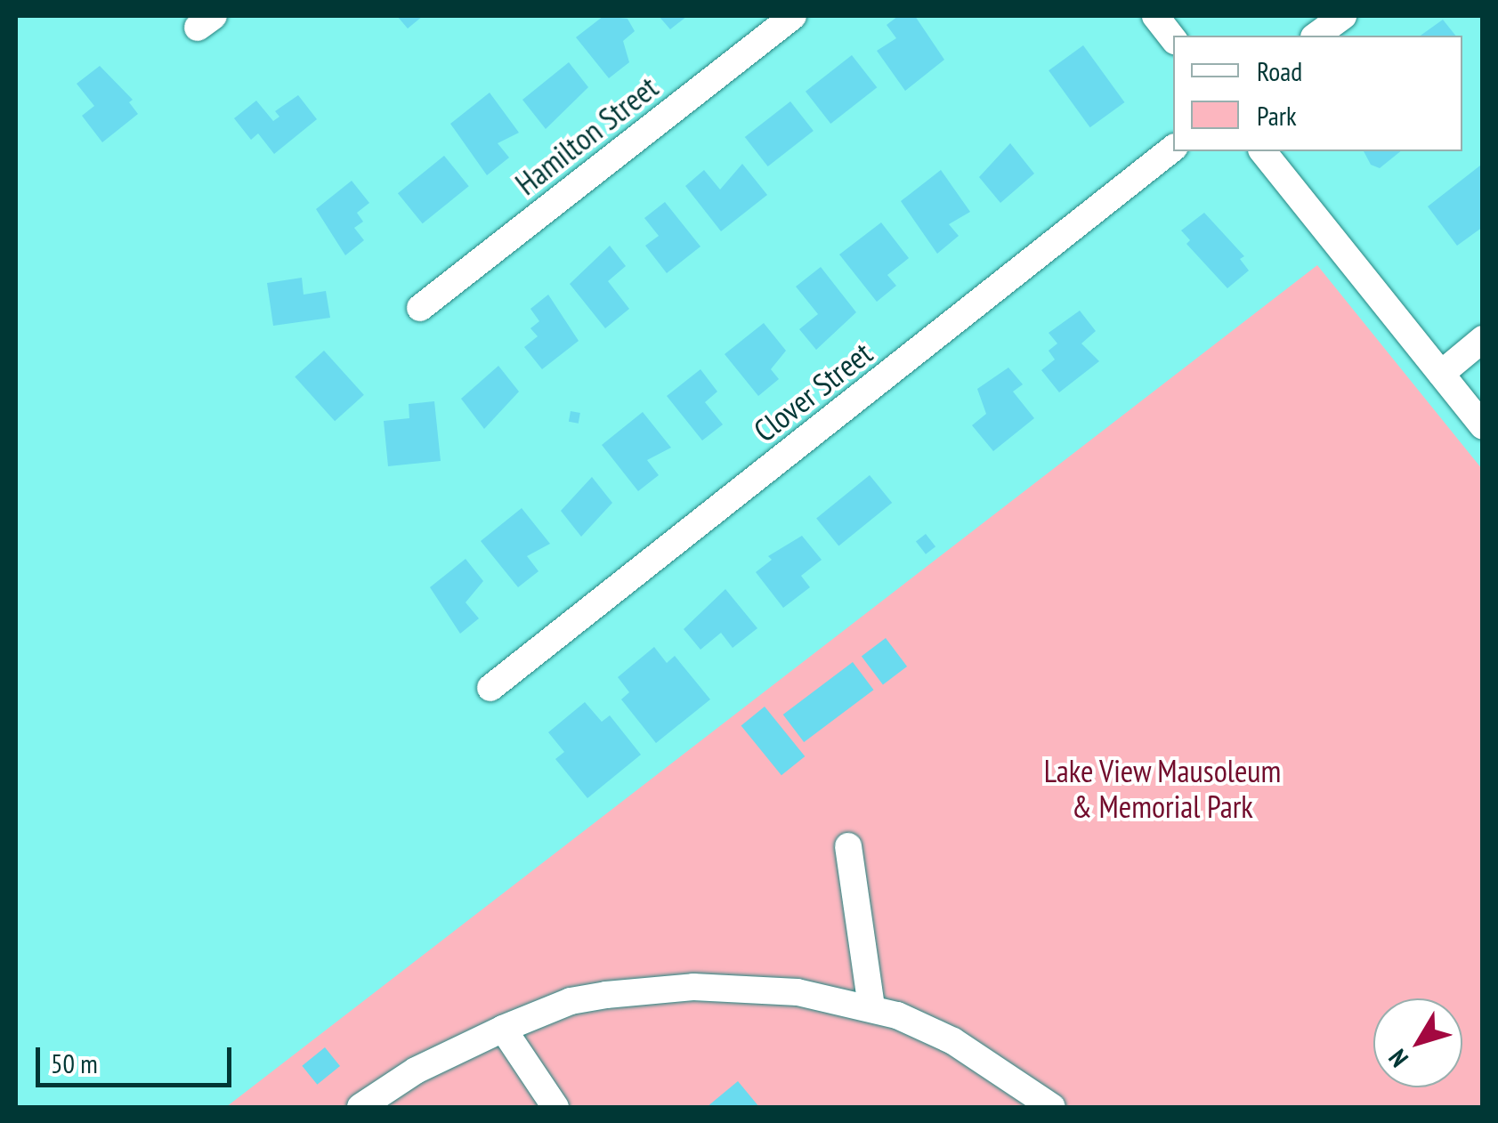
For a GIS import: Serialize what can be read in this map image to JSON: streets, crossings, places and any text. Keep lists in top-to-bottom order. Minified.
{"streets":{"street":["Hamilton Street","Clover Street"]},"parks":["Lake View Mausoleum & Memorial Park"],"legend":["Road","Park"],"scale_bar":"50 m","north":"bottom left"}
